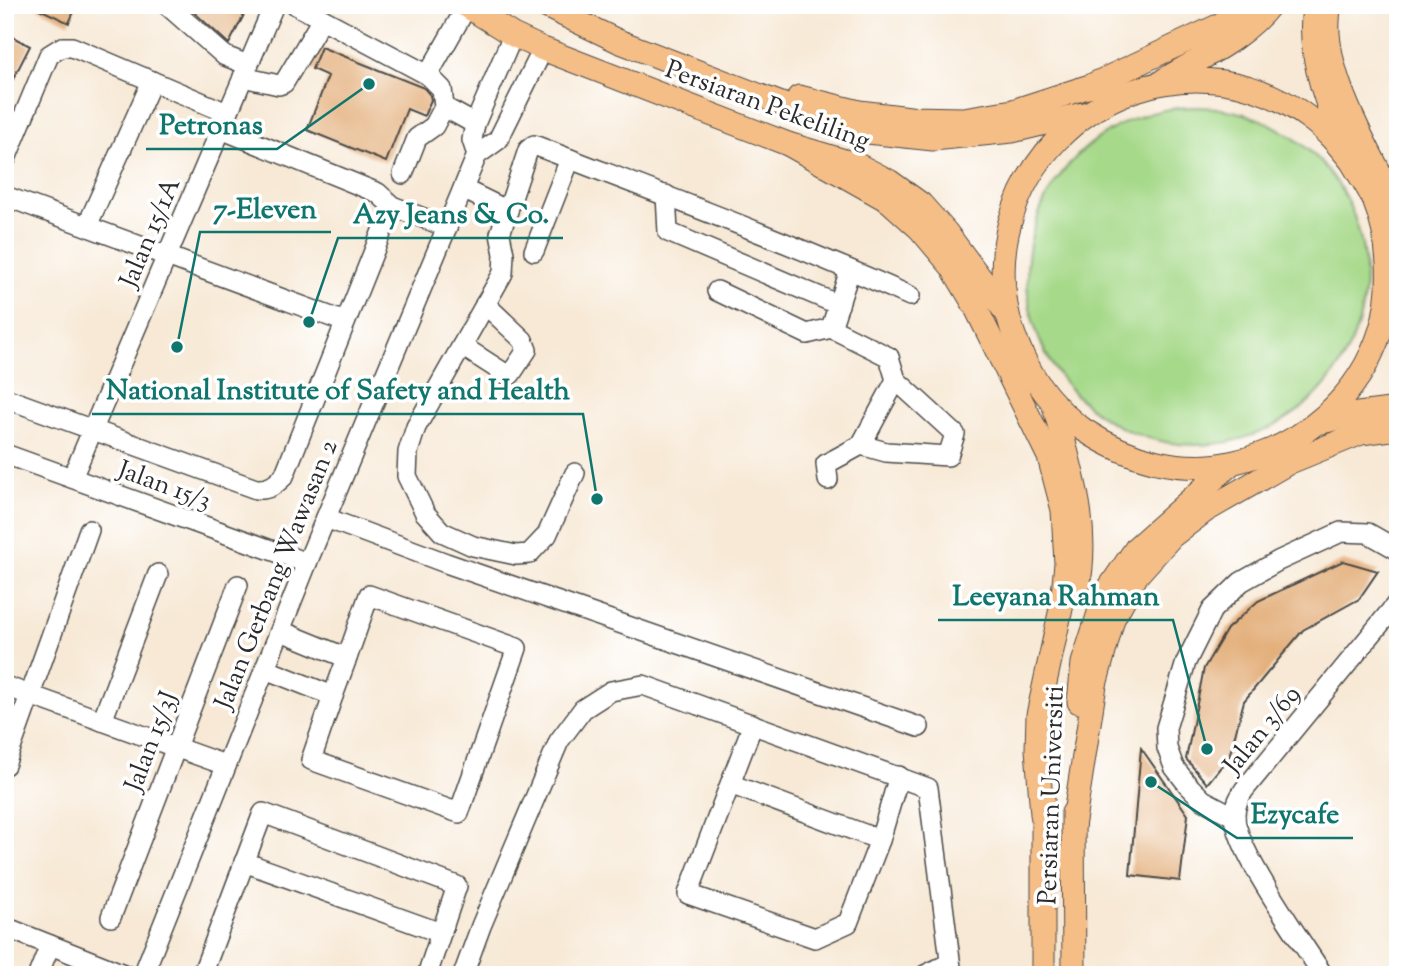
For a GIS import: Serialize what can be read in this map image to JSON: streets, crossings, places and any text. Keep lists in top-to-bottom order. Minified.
{"streets":{"main road":["Persiaran Pekeliling","Persiaran Universiti"],"street":["Jalan 15/1A","Jalan 15/3","Jalan Gerbang Wawasan 2","Jalan 3/69","Jalan 15/3J"]},"crossings":[["Persiaran Pekeliling","Jalan Gerbang Wawasan 2"],["Jalan 15/1A","Jalan 15/3"],["Jalan 15/3","Jalan Gerbang Wawasan 2"]],"places":["Petronas","Azy Jeans & Co.","7-Eleven","National Institute of Safety and Health","Leeyana Rahman","Ezycafe"]}
